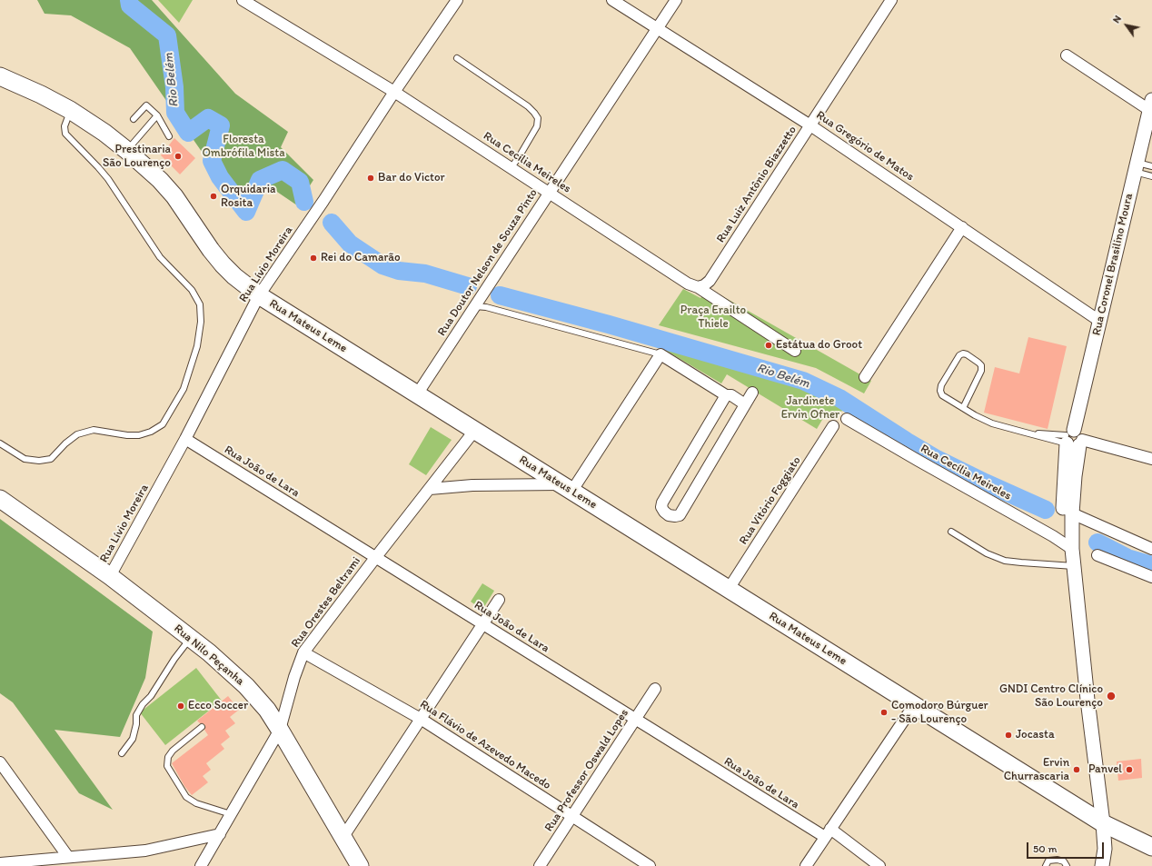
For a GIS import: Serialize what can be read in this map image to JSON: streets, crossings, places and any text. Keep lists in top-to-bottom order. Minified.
{"streets":{"main road":["Rua Mateus Leme","Rua Nilo Peçanha"],"street":["Rua Gregório de Matos","Rua Cecília Meireles","Rua Luiz Antônio Biazzetto","Rua Doutor Nelson de Souza Pinto","Rua Lívio Moreira","Rua Coronel Brasilino Moura","Rua João de Lara","Rua Vitório Foggiato","Rua Orestes Beltrami","Rua Flávio de Azevedo Macedo","Rua Professor Oswald Lopes"]},"crossings":[["Rua Gregório de Matos","Rua Luiz Antônio Biazzetto"],["Rua Gregório de Matos","Rua Doutor Nelson de Souza Pinto"],["Rua Gregório de Matos","Rua Coronel Brasilino Moura"],["Rua Cecília Meireles","Rua Luiz Antônio Biazzetto"],["Rua Cecília Meireles","Rua Doutor Nelson de Souza Pinto"],["Rua Cecília Meireles","Rua Lívio Moreira"],["Rua Cecília Meireles","Rua Coronel Brasilino Moura"],["Rua Doutor Nelson de Souza Pinto","Rua Mateus Leme"],["Rua Lívio Moreira","Rua Mateus Leme"],["Rua Lívio Moreira","Rua João de Lara"],["Rua Lívio Moreira","Rua Nilo Peçanha"],["Rua Coronel Brasilino Moura","Rua Mateus Leme"],["Rua Mateus Leme","Rua Vitório Foggiato"],["Rua Mateus Leme","Rua Orestes Beltrami"],["Rua João de Lara","Rua Orestes Beltrami"],["Rua João de Lara","Rua Professor Oswald Lopes"],["Rua Orestes Beltrami","Rua Nilo Peçanha"],["Rua Orestes Beltrami","Rua Flávio de Azevedo Macedo"],["Rua Flávio de Azevedo Macedo","Rua Professor Oswald Lopes"]],"water":["Rio Belém"],"parks":["Floresta Ombrófila Mista","Praça Erailto Thiele","Jardinete Ervin Ofner"],"places":["Prestinaria São Lourenço","Bar do Victor","Orquidaria Rosita","Rei do Camarão","Estátua do Groot","GNDI Centro Clínico São Lourenço","Ecco Soccer","Comodoro Búrguer - São Lourenço","Jocasta","Ervin Churrascaria","Panvel"],"scale_bar":"50 m","north":"top left"}
